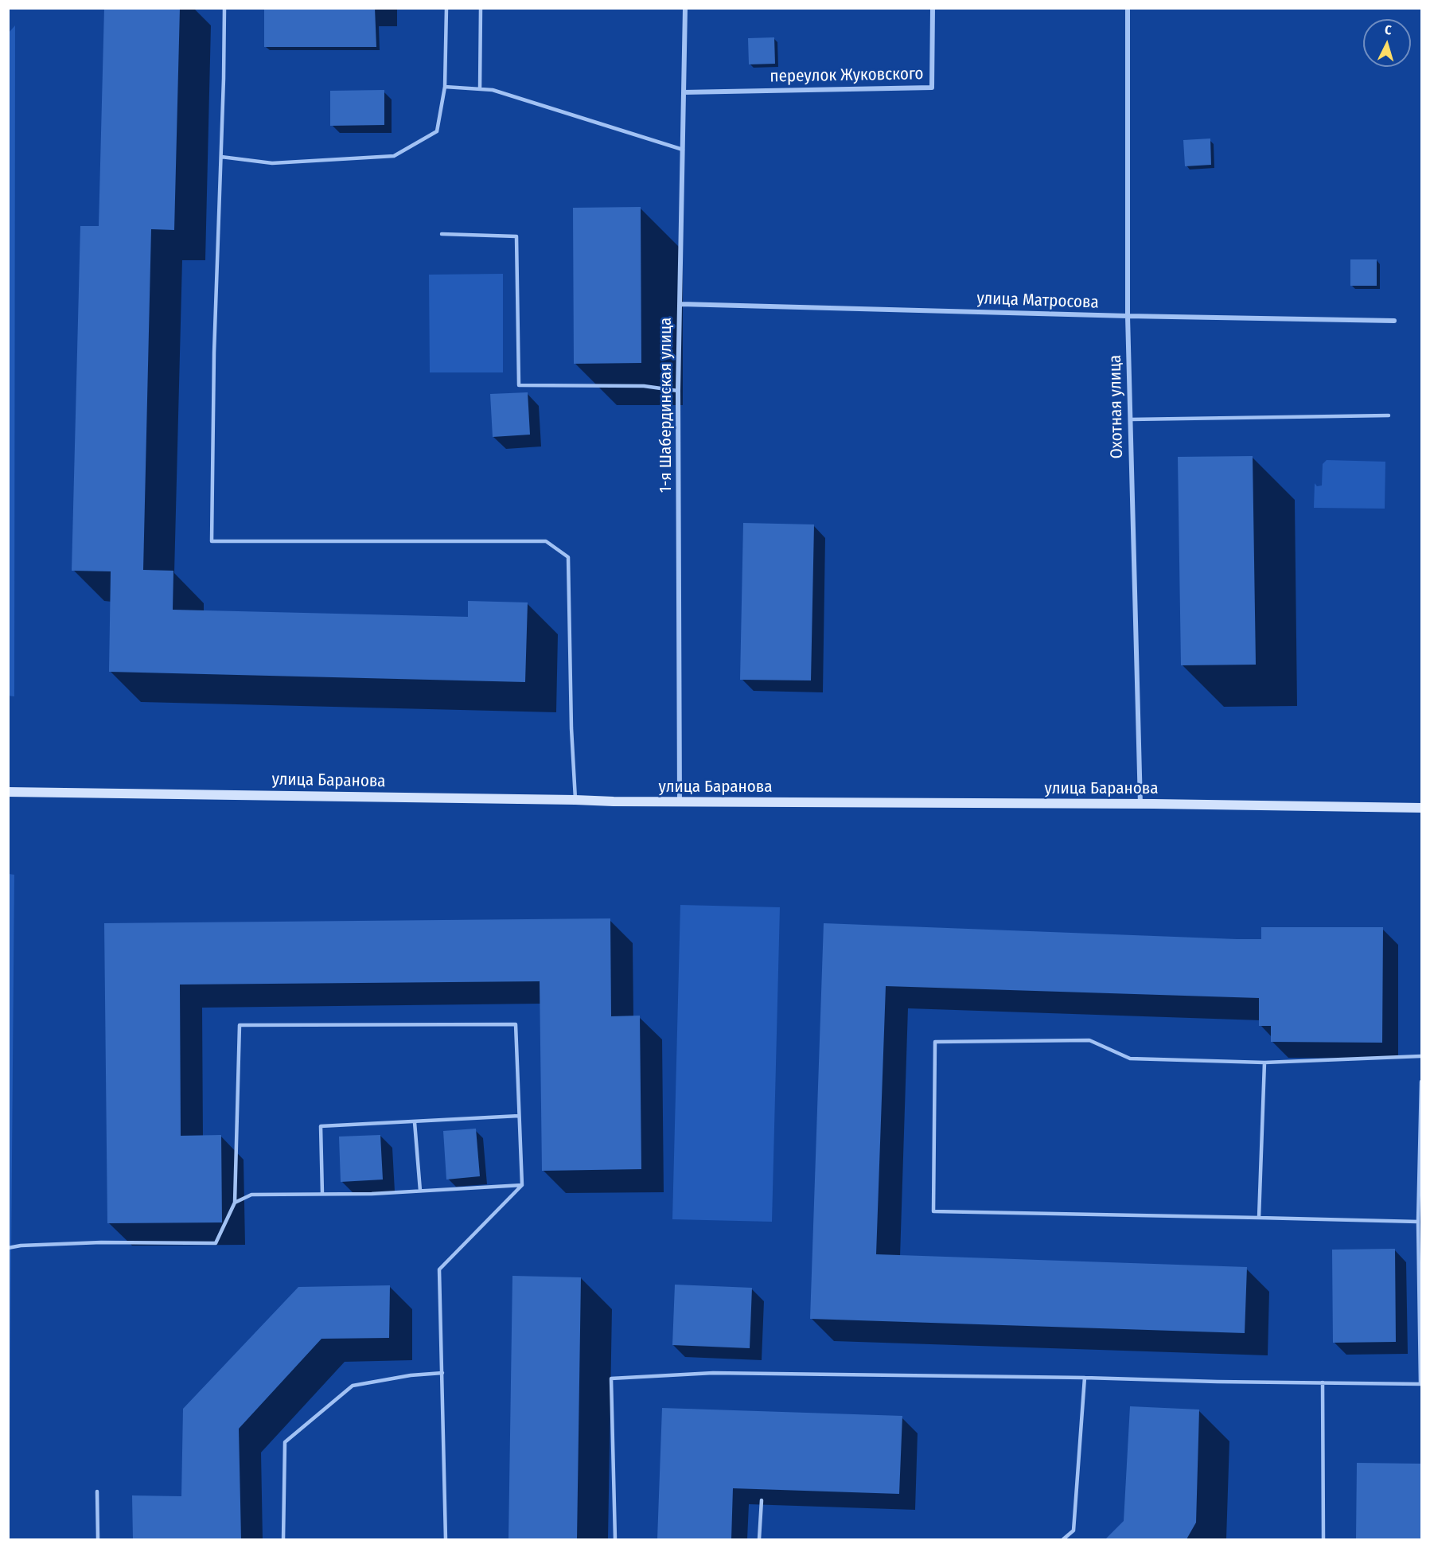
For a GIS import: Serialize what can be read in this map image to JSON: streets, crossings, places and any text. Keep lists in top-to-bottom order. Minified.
{"streets":{"street":["переулок Жуковского","улица Матросова","1-я Шабердинская улица","Охотная улица","улица Баранова"]},"crossings":[["переулок Жуковского","1-я Шабердинская улица"],["улица Матросова","1-я Шабердинская улица"],["улица Матросова","Охотная улица"],["1-я Шабердинская улица","улица Баранова"],["Охотная улица","улица Баранова"]],"north":"top"}
